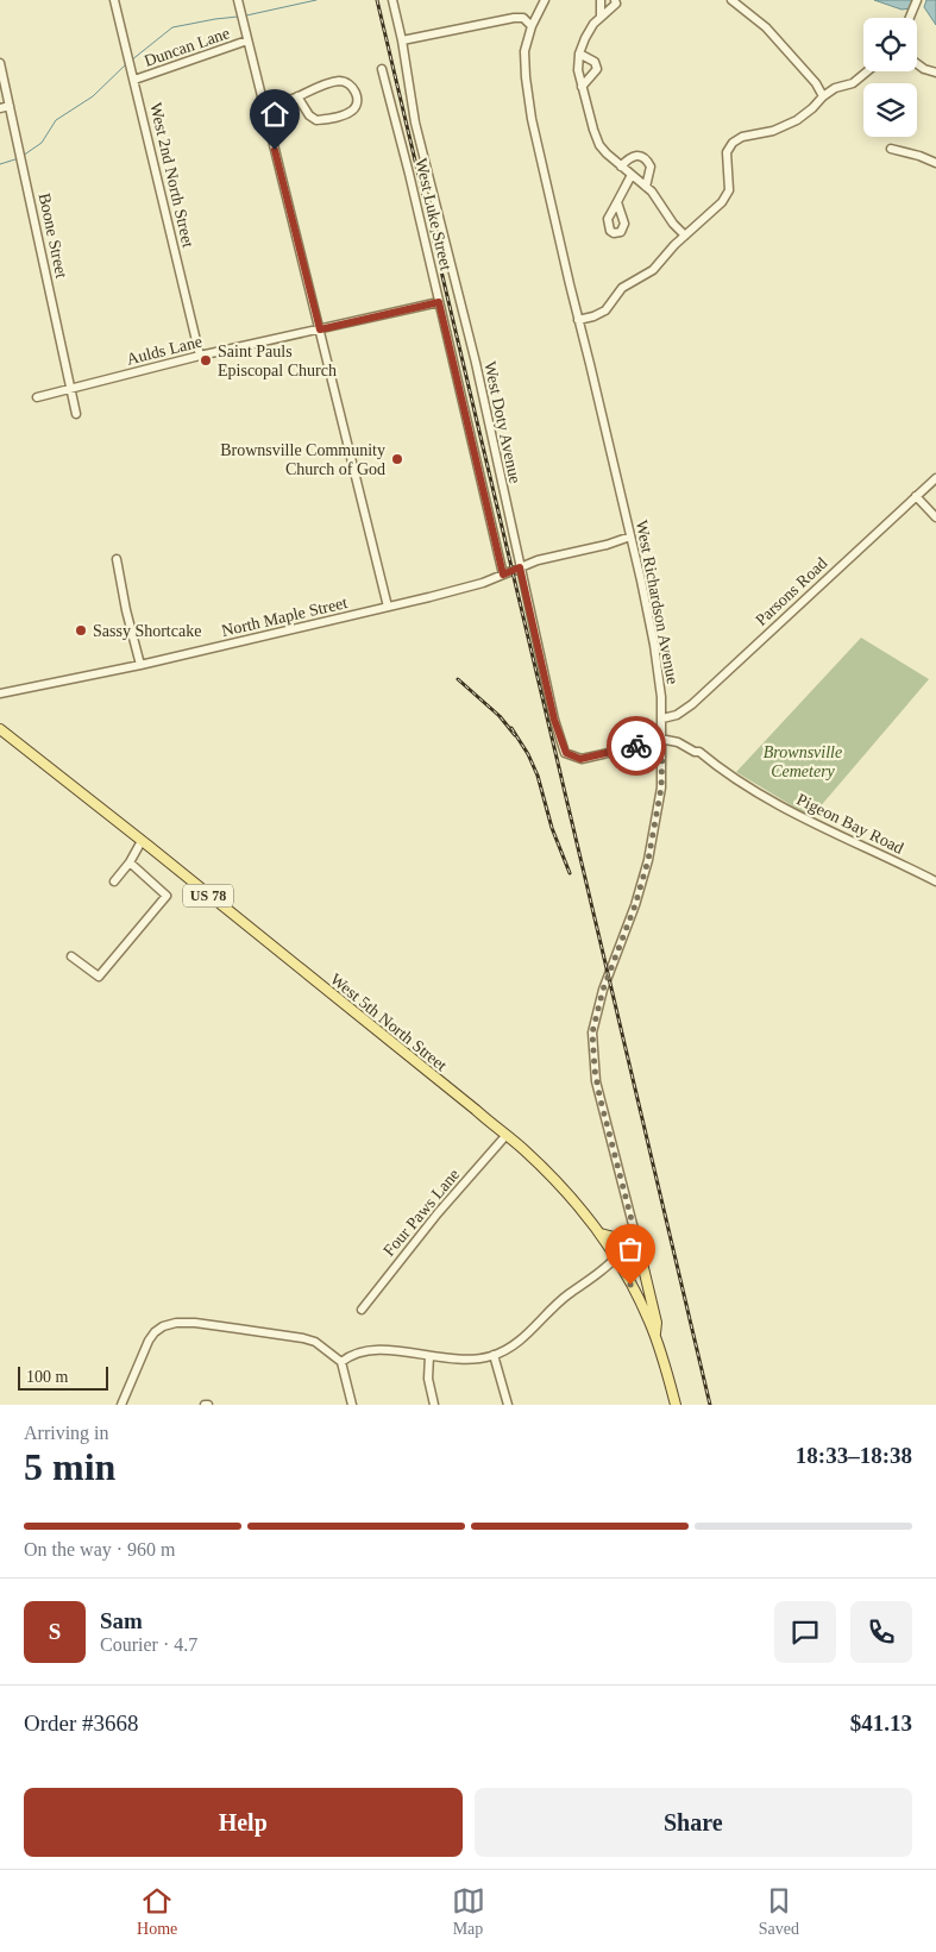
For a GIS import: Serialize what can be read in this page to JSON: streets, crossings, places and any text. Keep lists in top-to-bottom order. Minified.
{"streets":{"main road":["US 78","West 5th North Street"],"street":["Duncan Lane","West 2nd North Street","West Luke Street","Boone Street","Aulds Lane","West Doty Avenue","Parsons Road","West Richardson Avenue","North Maple Street","Pigeon Bay Road","Four Paws Lane"]},"crossings":[["Duncan Lane","West 2nd North Street"],["West 2nd North Street","Aulds Lane"],["West Luke Street","Aulds Lane"],["West Luke Street","North Maple Street"],["Boone Street","Aulds Lane"],["West Doty Avenue","West Richardson Avenue"],["West Doty Avenue","North Maple Street"],["West Doty Avenue","Pigeon Bay Road"],["Parsons Road","West Richardson Avenue"],["West Richardson Avenue","North Maple Street"],["West Richardson Avenue","Pigeon Bay Road"],["West 5th North Street","Four Paws Lane"]],"parks":["Brownsville Cemetery"],"places":["Saint Pauls Episcopal Church","Brownsville Community Church of God","Sassy Shortcake"],"scale_bar":"100 m","page":{"scale":"100 m","heading":["5 min","Arriving in","18:33–18:38"],"panel":["Sam","Courier · 4.7","Order #3668","$41.13"],"bar":"On the way · 960 m","round":"S","buttons":["Help","Share"],"tabs":["Home","Map","Saved"]}}
